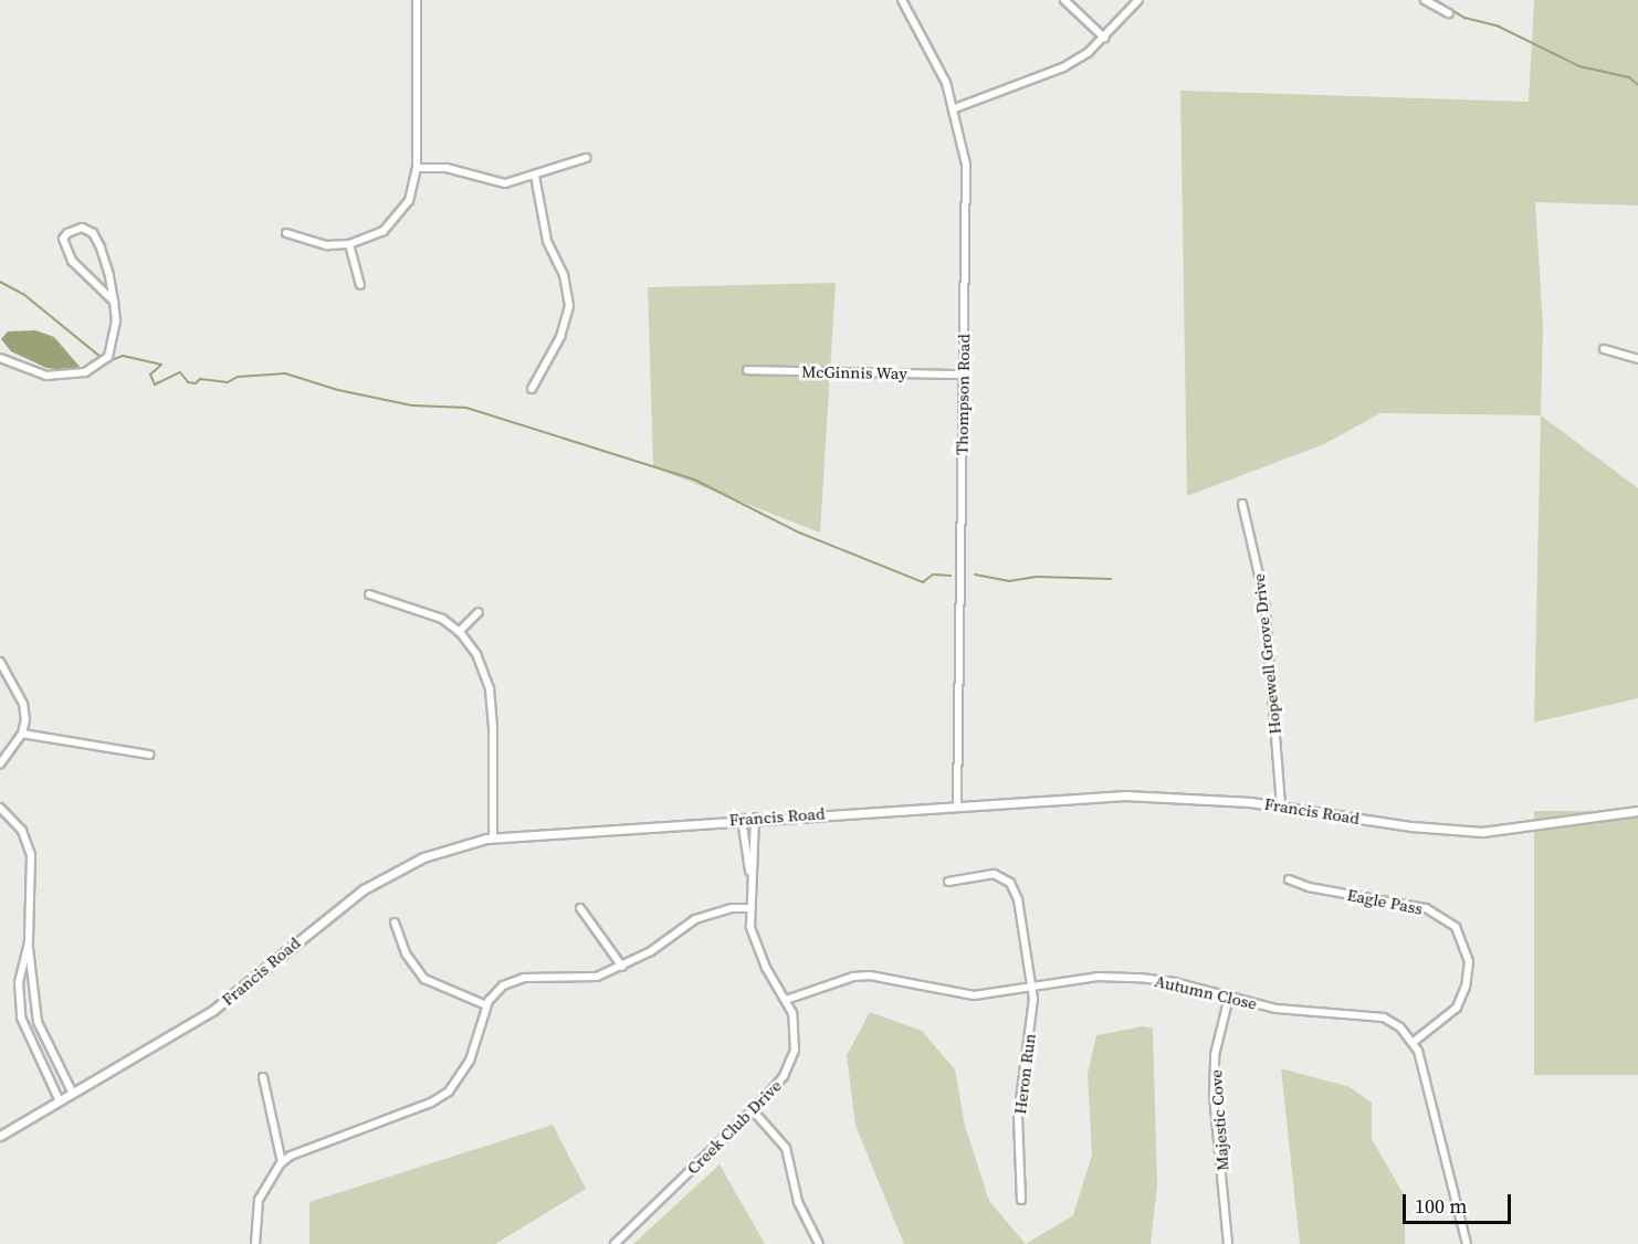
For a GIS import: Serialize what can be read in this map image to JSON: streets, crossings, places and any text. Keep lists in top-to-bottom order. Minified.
{"streets":{"street":["McGinnis Way","Thompson Road","Hopewell Grove Drive","Francis Road","Eagle Pass","Autumn Close","Heron Run","Majestic Cove","Creek Club Drive"]},"crossings":[["McGinnis Way","Thompson Road"],["Thompson Road","Francis Road"],["Hopewell Grove Drive","Francis Road"],["Francis Road","Creek Club Drive"],["Eagle Pass","Autumn Close"],["Autumn Close","Heron Run"],["Autumn Close","Majestic Cove"],["Autumn Close","Creek Club Drive"]],"scale_bar":"100 m"}
